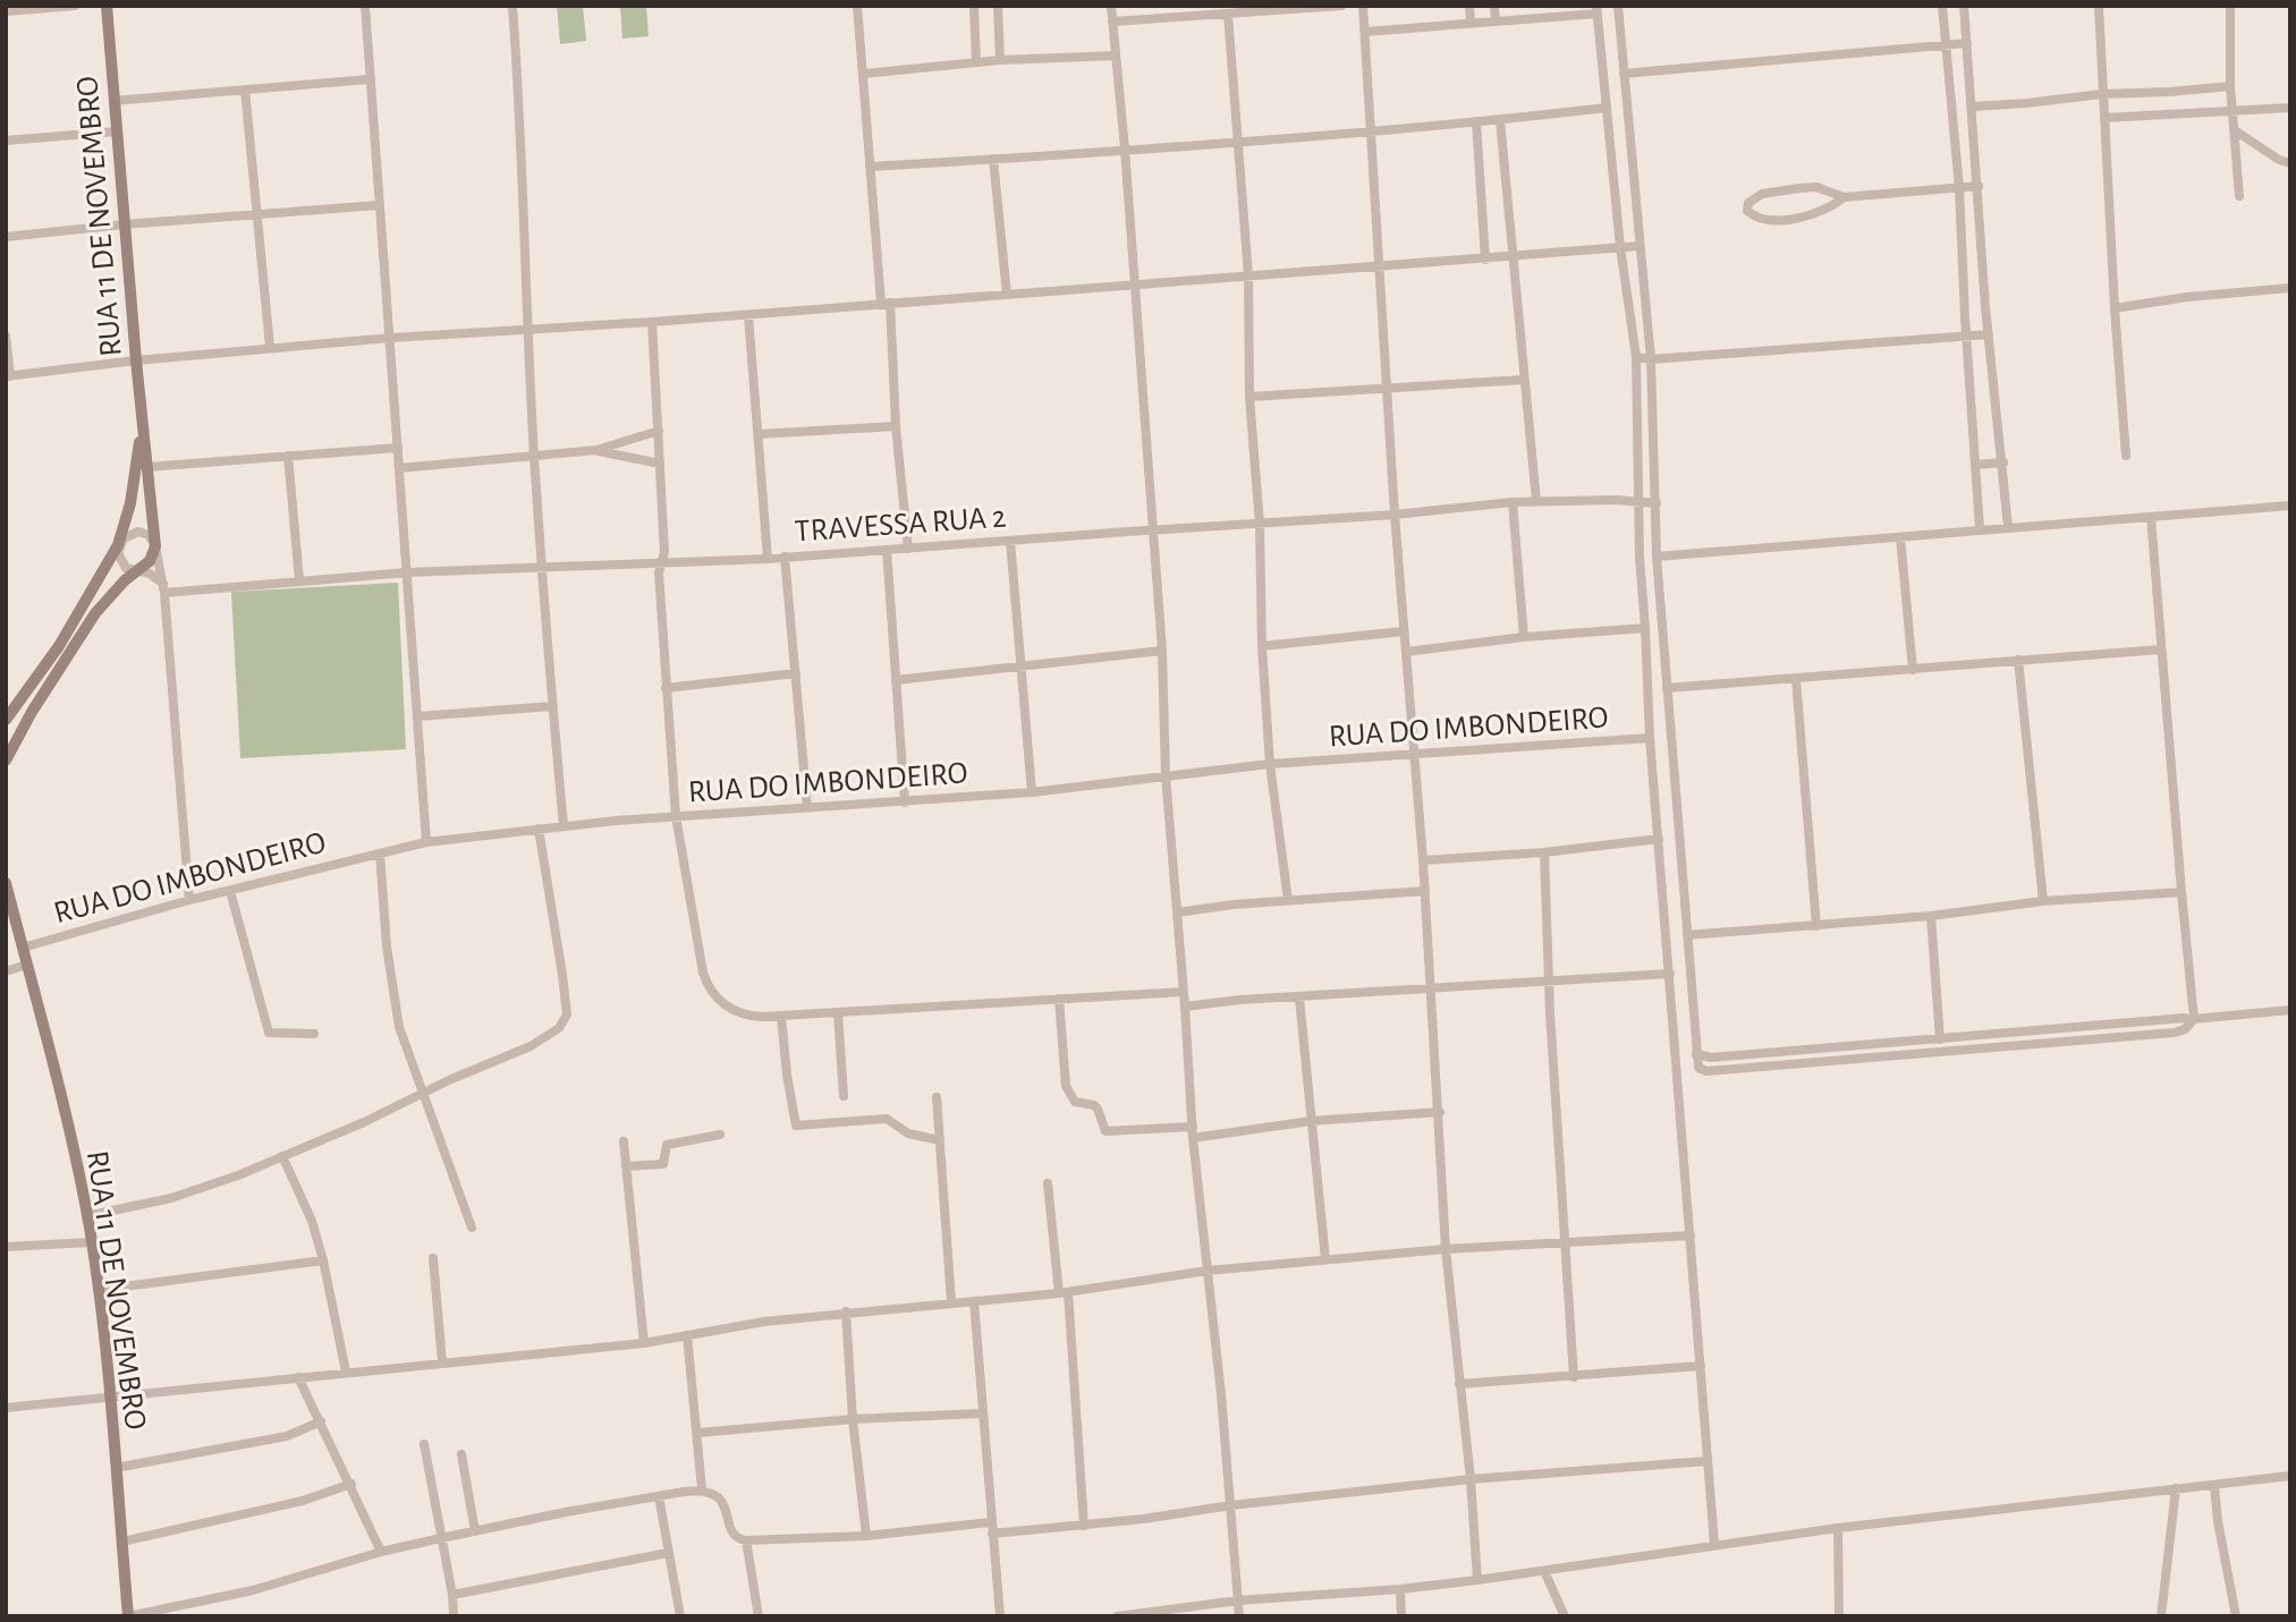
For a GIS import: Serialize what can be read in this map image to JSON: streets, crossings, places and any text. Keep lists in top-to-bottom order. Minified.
{"streets":{"main road":["RUA 11 DE NOVEMBRO"],"street":["TRAVESSA RUA 2","RUA DO IMBONDEIRO"]},"crossings":[["RUA 11 DE NOVEMBRO","RUA DO IMBONDEIRO"]]}
